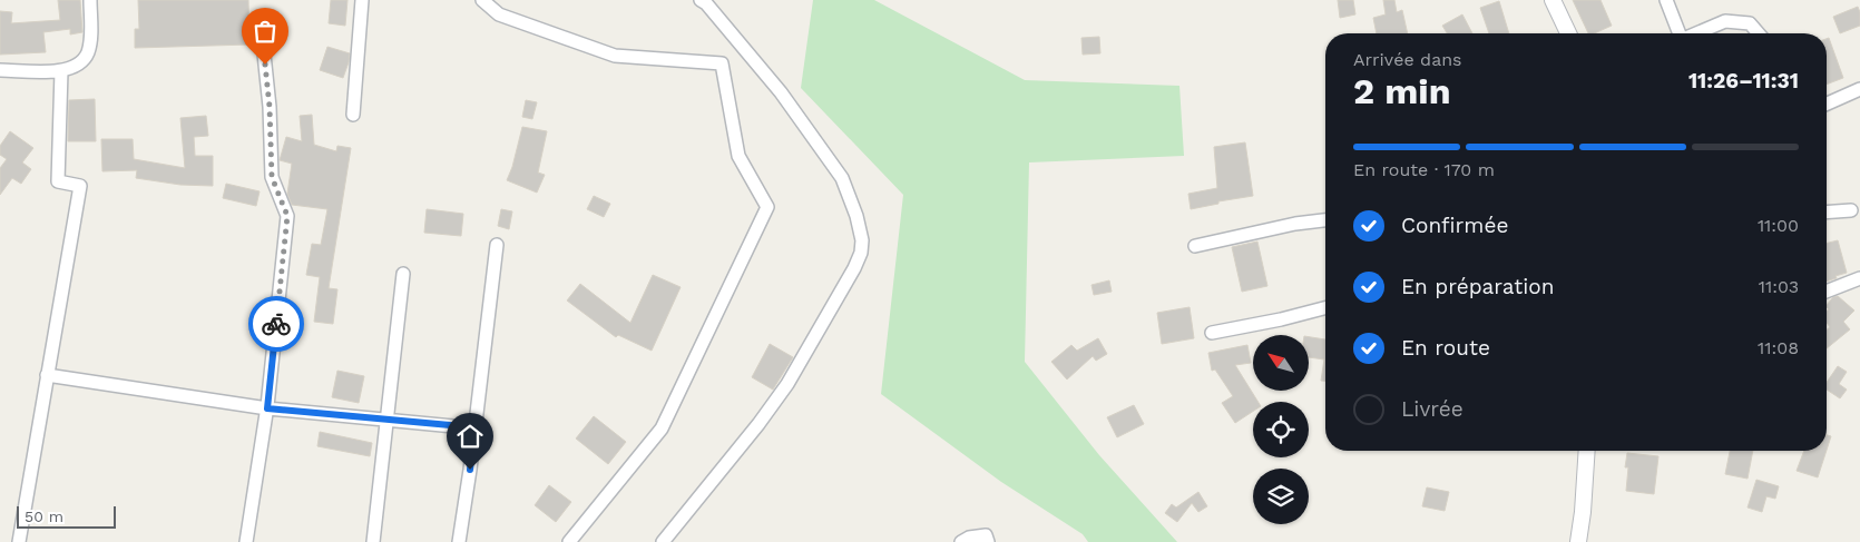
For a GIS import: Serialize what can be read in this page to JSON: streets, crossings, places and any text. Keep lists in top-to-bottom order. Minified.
{"scale_bar":"50 m","north":"top left","page":{"heading":["2 min","Arrivée dans","11:26–11:31"],"bar":"En route · 170 m","list":[["Confirmée","11:00"],["En préparation","11:03"],["En route","11:08"],"Livrée"],"scale":"50 m"}}
